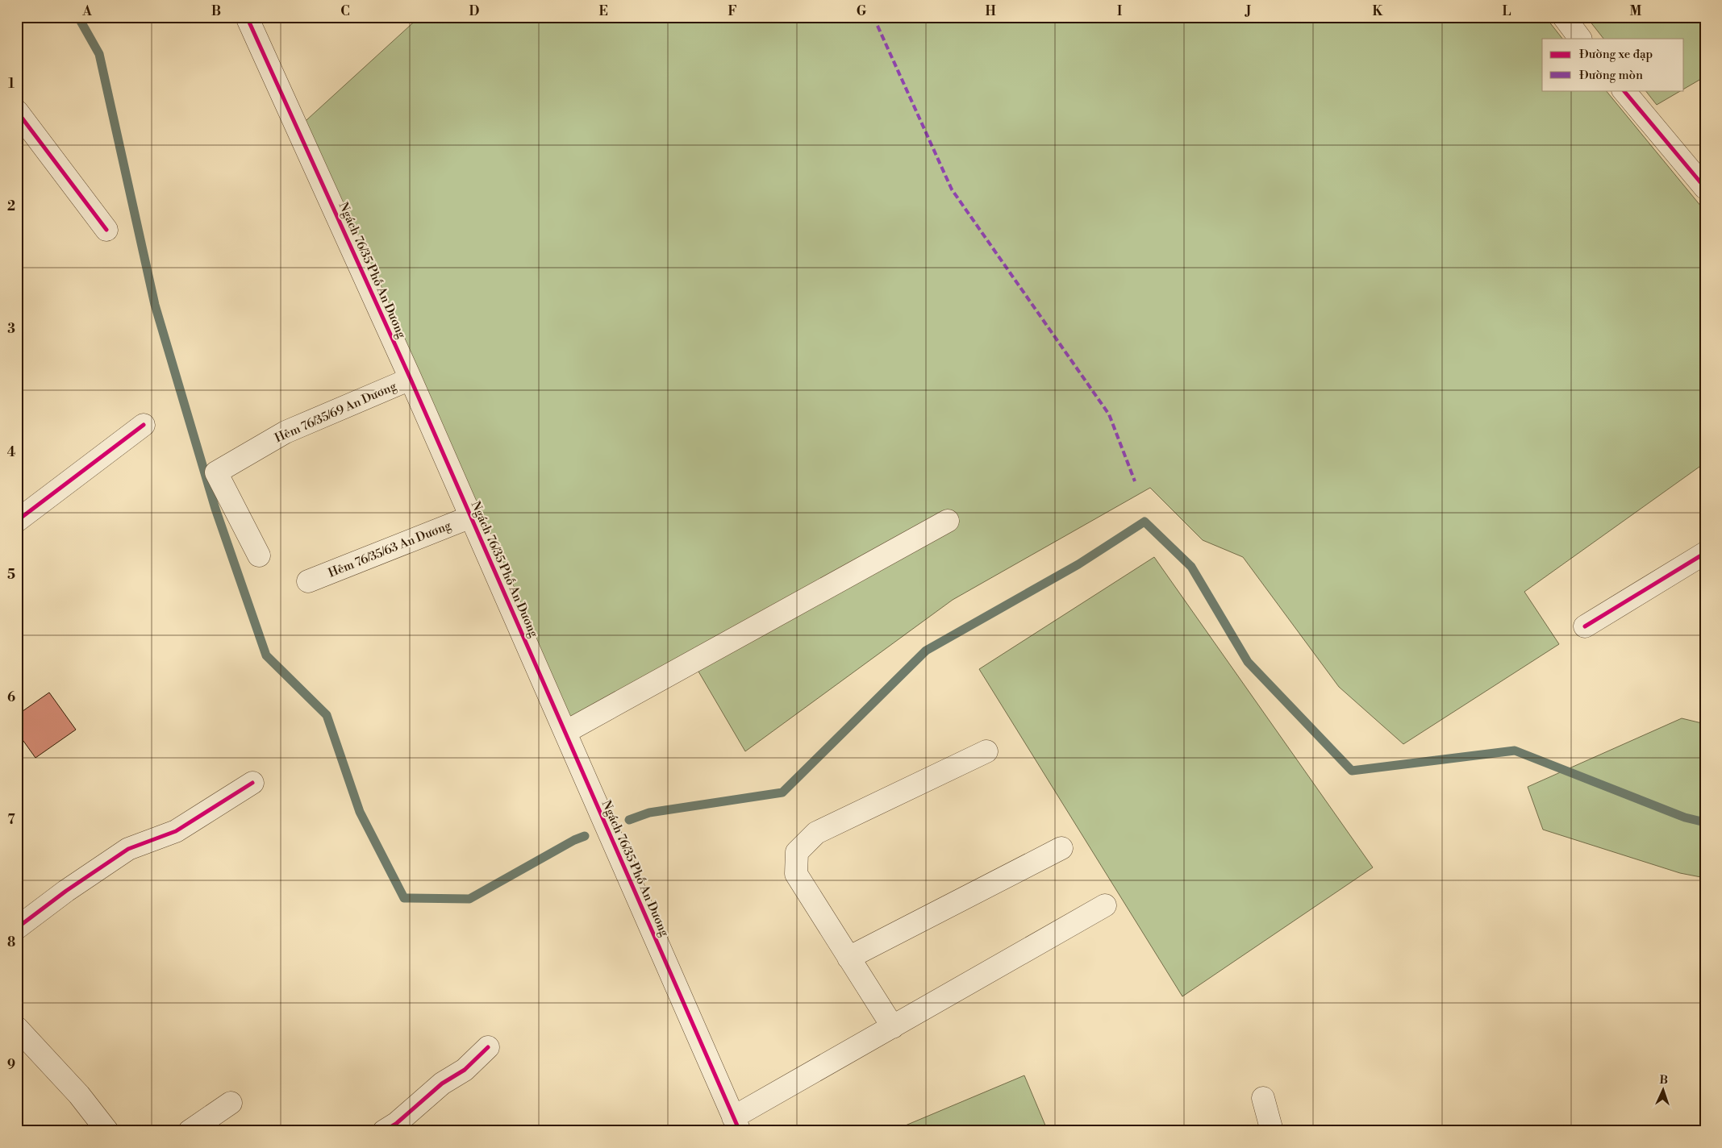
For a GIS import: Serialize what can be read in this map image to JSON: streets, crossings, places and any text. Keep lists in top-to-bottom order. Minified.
{"streets":{"street":["Ngách 76/35 Phố An Dương","Hẻm 76/35/69 An Dương","Hẻm 76/35/63 An Dương"]},"crossings":[["Ngách 76/35 Phố An Dương","Hẻm 76/35/69 An Dương"],["Ngách 76/35 Phố An Dương","Hẻm 76/35/63 An Dương"]],"legend":["Đường xe đạp","Đường mòn"],"north":"top","grid":{"columns":["A","B","C","D","E","F","G","H","I","J","K","L","M"],"rows":["1","2","3","4","5","6","7","8","9"]}}
